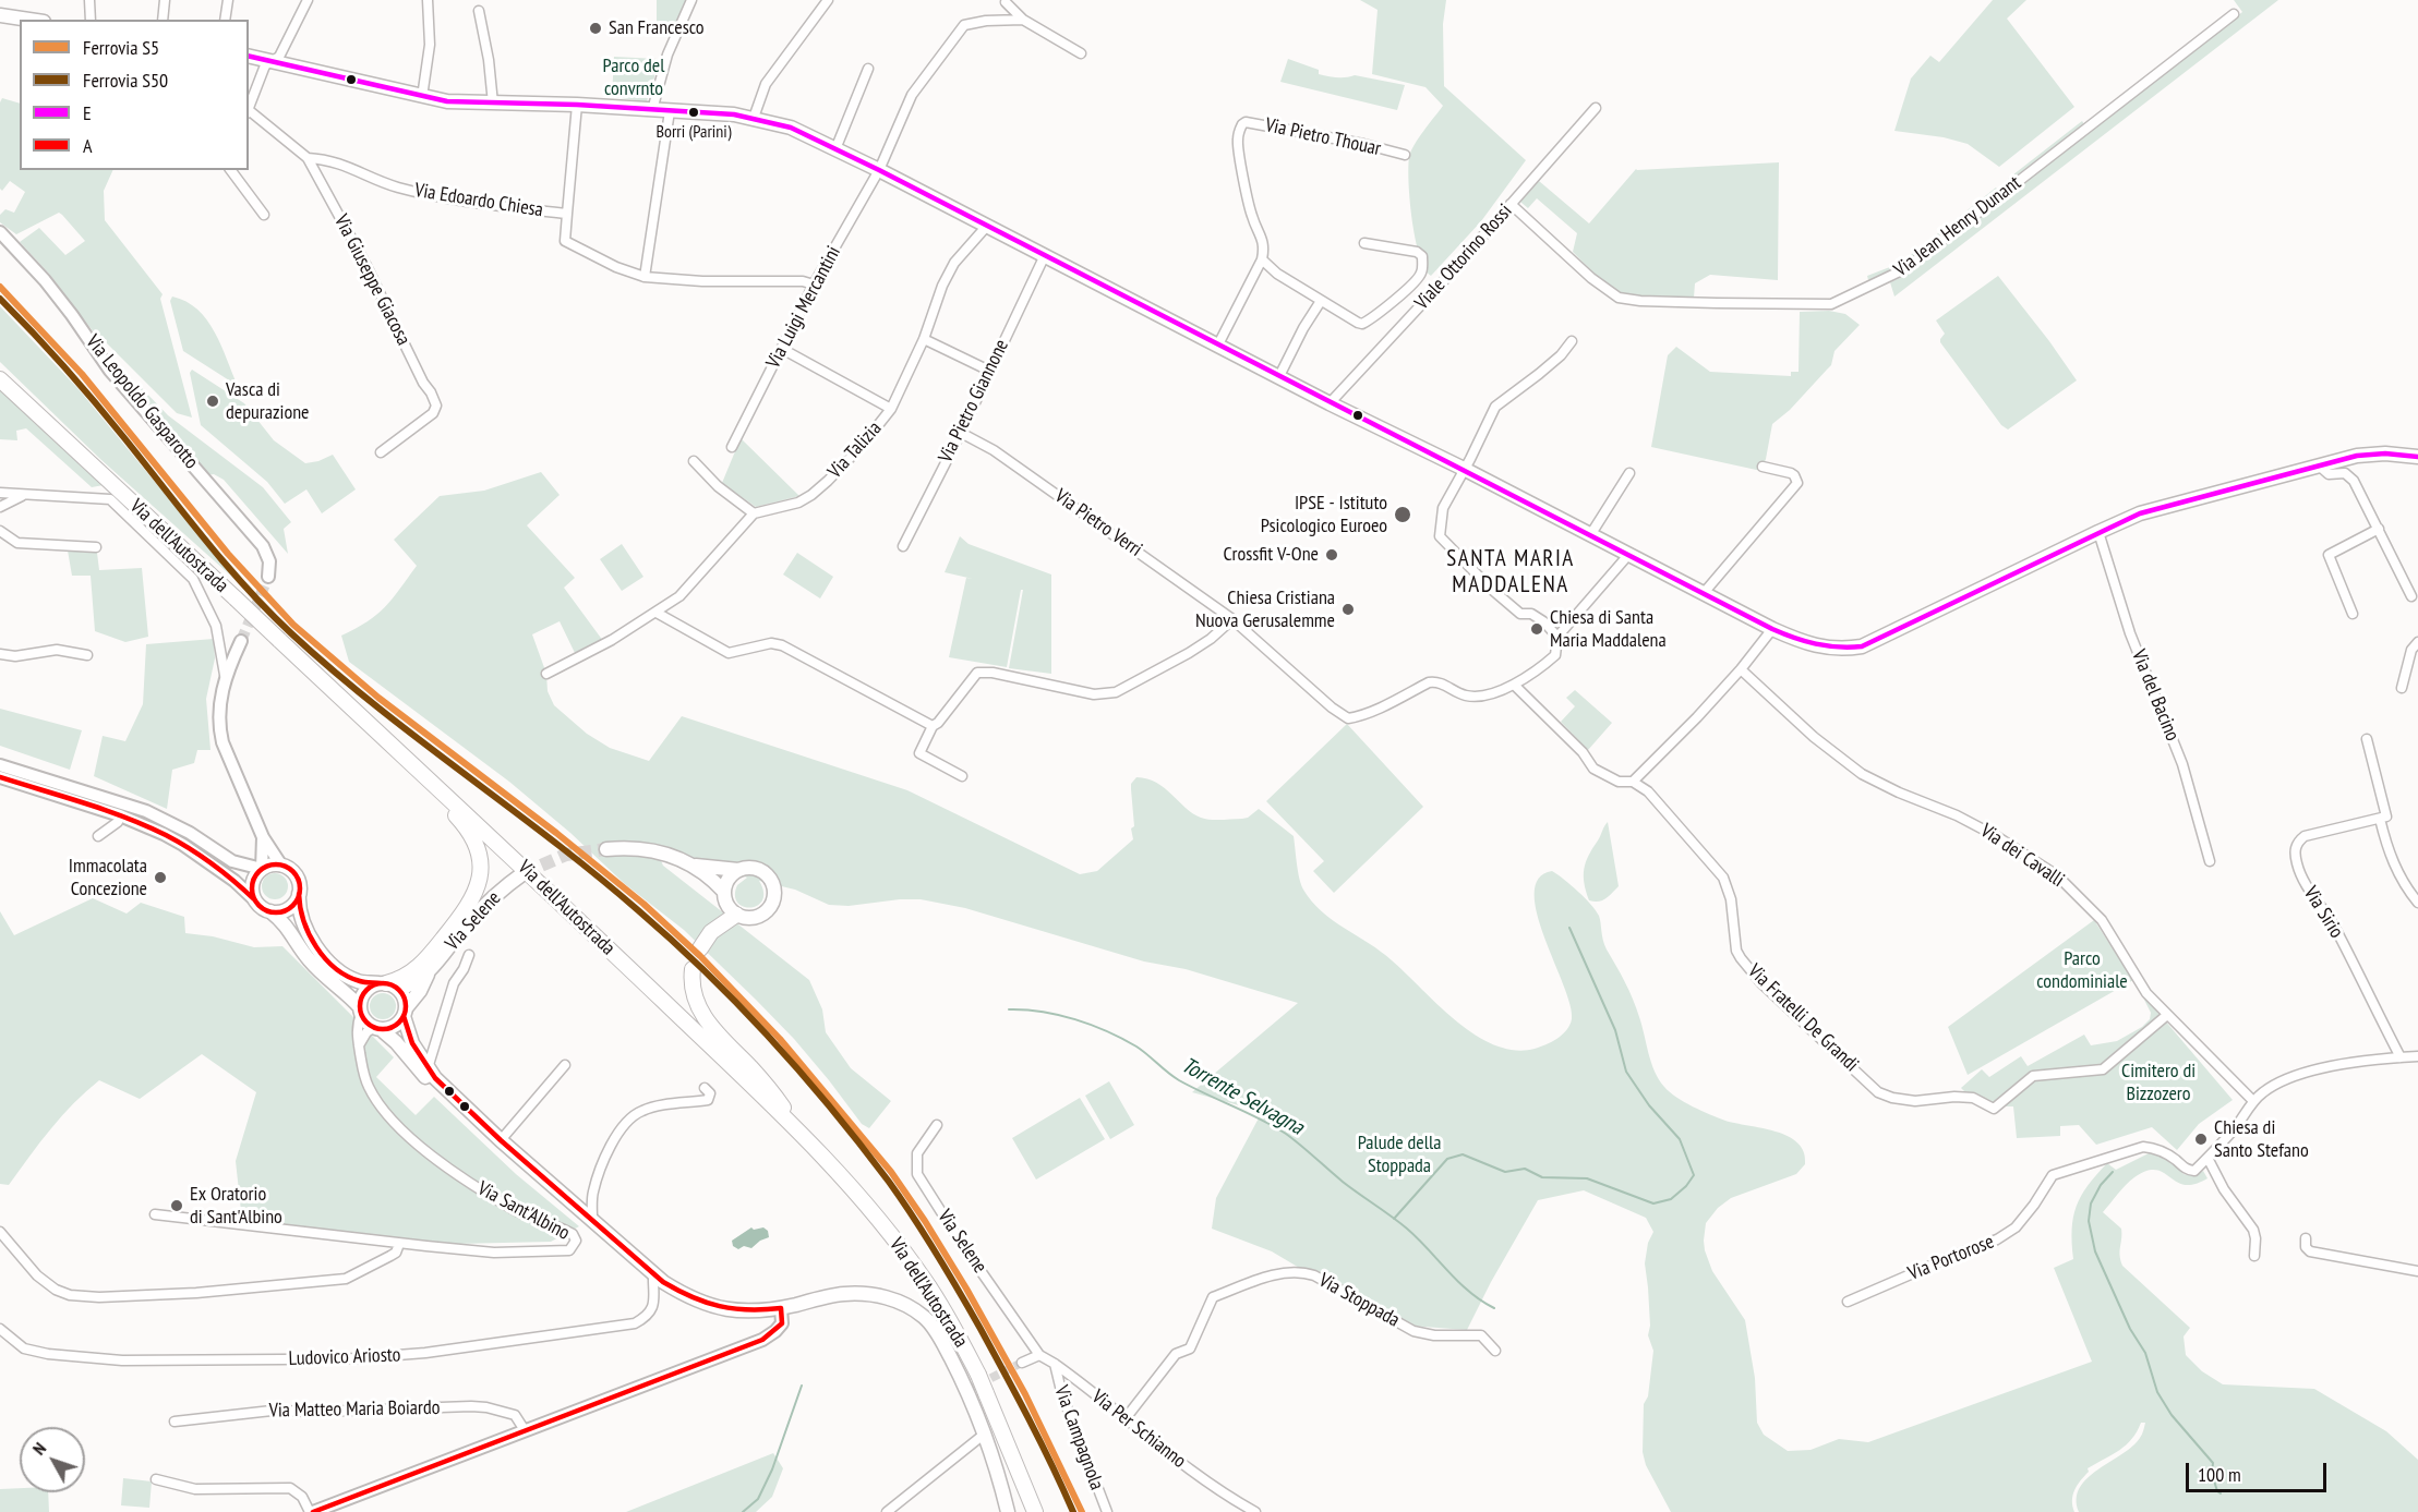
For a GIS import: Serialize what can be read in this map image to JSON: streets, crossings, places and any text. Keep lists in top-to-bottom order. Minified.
{"streets":{"highway":["Via dell'Autostrada"],"main road":["Via Selene"],"street":["Via Pietro Thouar","Via Edoardo Chiesa","Via Jean Henry Dunant","Viale Ottorino Rossi","Via Giuseppe Giacosa","Via Luigi Mercantini","Via Pietro Giannone","Via Leopoldo Gasparotto","Via Talizia","Via Pietro Verri","Via del Bacino","Via dei Cavalli","Via Sirio","Via Fratelli De Grandi","Via Sant'Albino","Via Portorose","Via Stoppada","Ludovico Ariosto","Via Matteo Maria Boiardo","Via Per Schianno","Via Campagnola"]},"crossings":[["Via Edoardo Chiesa","Via Giuseppe Giacosa"],["Via Edoardo Chiesa","Via Luigi Mercantini"],["Via Jean Henry Dunant","Viale Ottorino Rossi"],["Via Pietro Giannone","Via Pietro Verri"],["Via dei Cavalli","Via Fratelli De Grandi"],["Via Selene","Via Sant'Albino"],["Via Selene","Via Per Schianno"],["Via Stoppada","Via Per Schianno"],["Via Per Schianno","Via Campagnola"]],"districts":["SANTA MARIA MADDALENA"],"water":["Torrente Selvagna"],"parks":["Parco del convrnto","Parco condominiale","Cimitero di Bizzozero","Palude della Stoppada"],"places":["San Francesco","Borri (Parini)","Vasca di depurazione","IPSE - Istituto Psicologico Euroeo","Crossfit V-One","Chiesa Cristiana Nuova Gerusalemme","Chiesa di Santa Maria Maddalena","Immacolata Concezione","Chiesa di Santo Stefano","Ex Oratorio di Sant'Albino"],"lines":["transit line E","rail line S5","rail line S50","transit line A"],"legend":["Ferrovia S5","Ferrovia S50","E","A"],"scale_bar":"100 m","north":"top left"}
